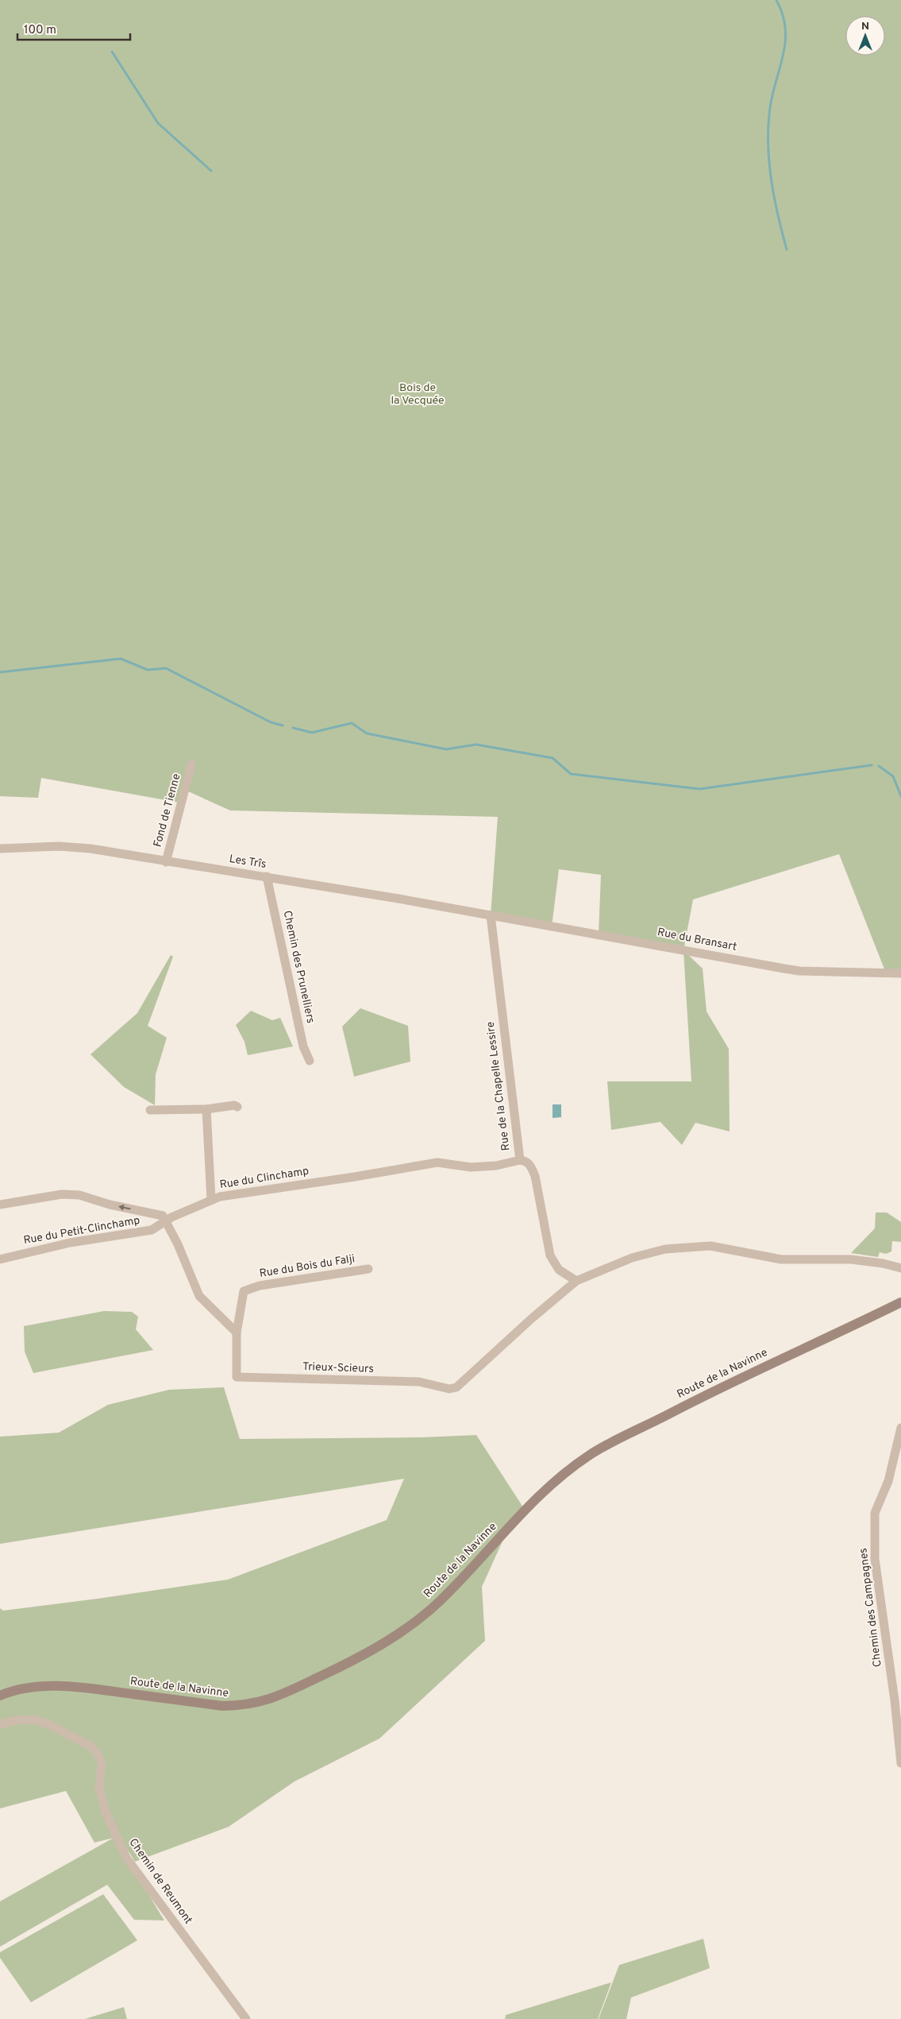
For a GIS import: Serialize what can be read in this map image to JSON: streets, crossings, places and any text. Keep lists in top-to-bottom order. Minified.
{"streets":{"street":["Fond de Tienne","Les Trîs","Rue du Bransart","Chemin des Prunelliers","Rue de la Chapelle Lessire","Rue du Clinchamp","Rue du Petit-Clinchamp","Rue du Bois du Falji","Trieux-Scieurs","Route de la Navinne","Chemin des Campagnes","Chemin de Reumont"]},"crossings":[["Fond de Tienne","Les Trîs"],["Les Trîs","Rue du Bransart"],["Les Trîs","Chemin des Prunelliers"],["Les Trîs","Rue de la Chapelle Lessire"],["Rue du Bransart","Rue de la Chapelle Lessire"],["Rue de la Chapelle Lessire","Rue du Clinchamp"],["Rue de la Chapelle Lessire","Trieux-Scieurs"],["Rue du Clinchamp","Rue du Petit-Clinchamp"],["Rue du Bois du Falji","Trieux-Scieurs"]],"parks":["Bois de la Vecquée"],"scale_bar":"100 m","north":"top"}
